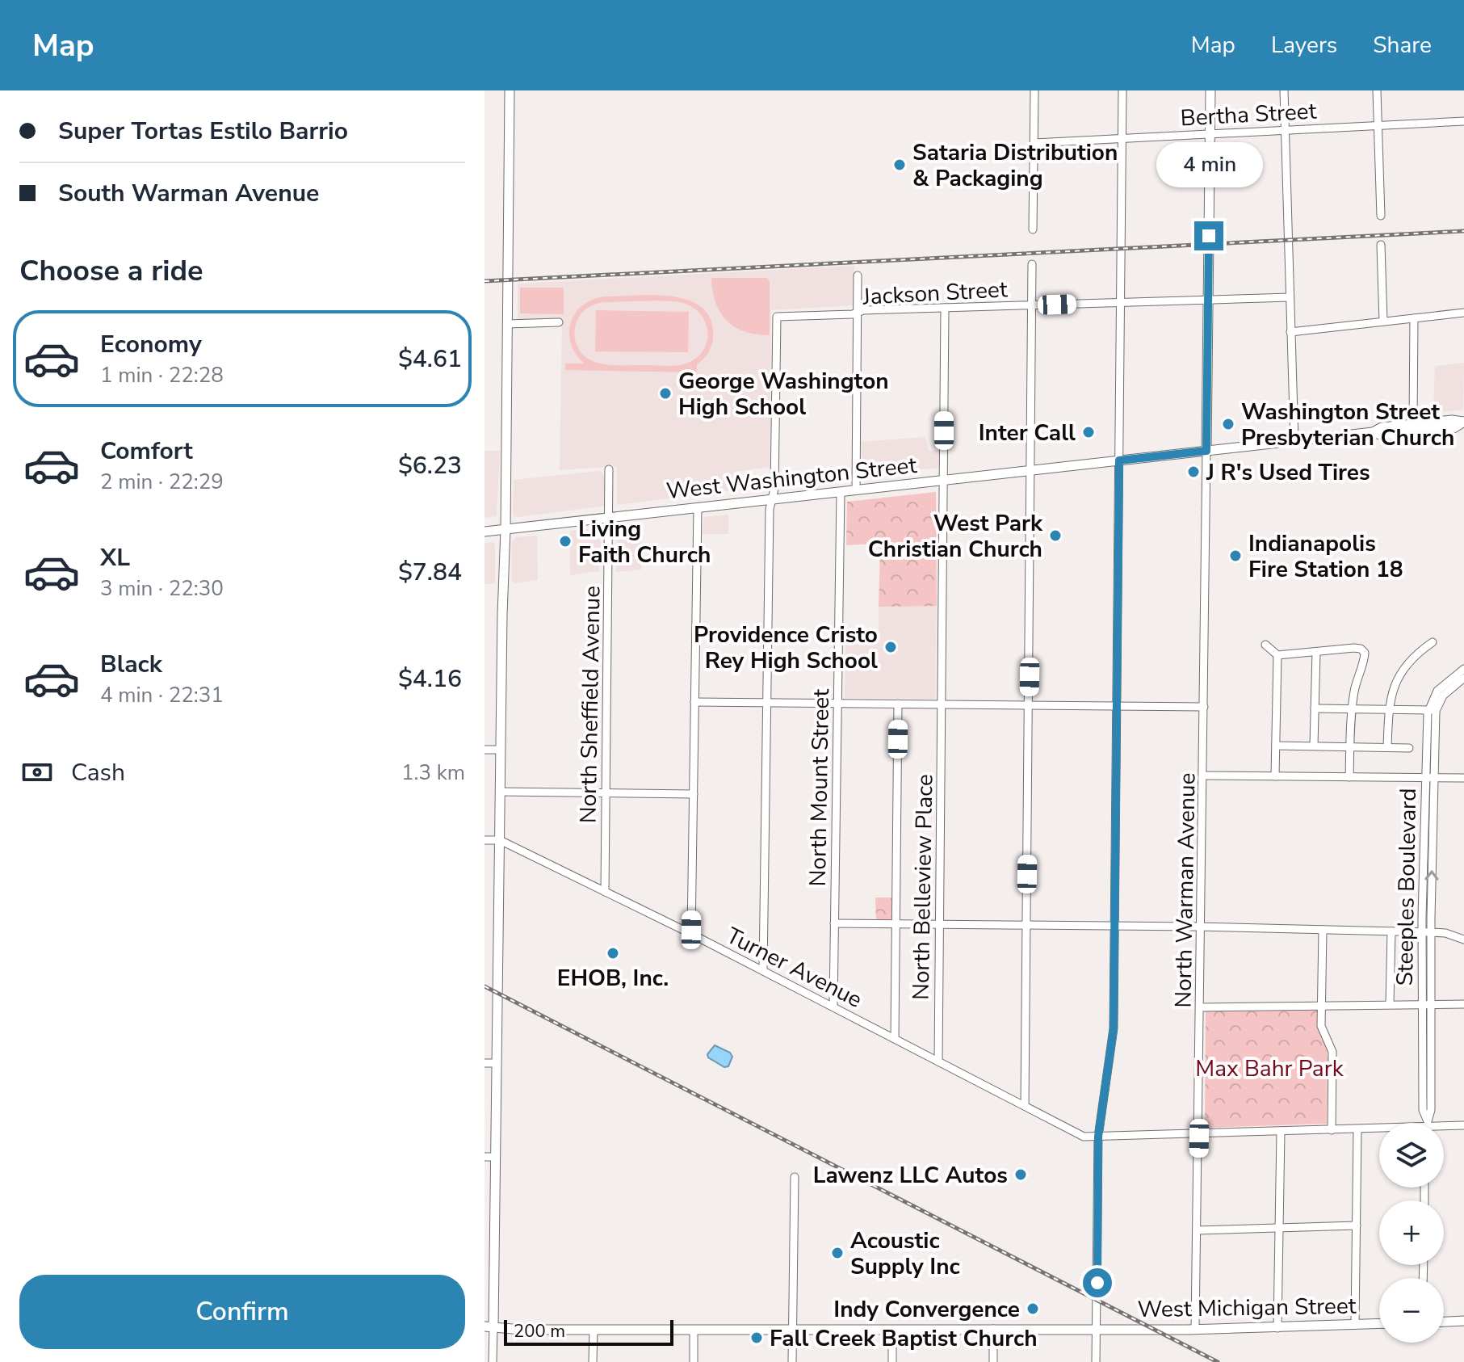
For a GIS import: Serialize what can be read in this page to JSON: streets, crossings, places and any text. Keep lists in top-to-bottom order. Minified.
{"streets":{"main road":["West Washington Street","West Michigan Street"],"street":["Bertha Street","Jackson Street","North Sheffield Avenue","North Mount Street","North Belleview Place","Steeples Boulevard","North Warman Avenue","Turner Avenue"]},"crossings":[["Jackson Street","West Washington Street"],["Jackson Street","North Belleview Place"],["West Washington Street","North Sheffield Avenue"],["West Washington Street","North Mount Street"],["West Washington Street","North Belleview Place"],["West Washington Street","North Warman Avenue"],["North Sheffield Avenue","Turner Avenue"],["North Mount Street","Turner Avenue"],["North Belleview Place","Turner Avenue"],["North Warman Avenue","West Michigan Street"]],"parks":["Max Bahr Park"],"places":["Sataria Distribution & Packaging","George Washington High School","Washington Street Presbyterian Church","Inter Call","J R's Used Tires","West Park Christian Church","Living Faith Church","Indianapolis Fire Station 18","Providence Cristo Rey High School","EHOB, Inc.","Lawenz LLC Autos","Acoustic Supply Inc","Indy Convergence","Fall Creek Baptist Church"],"scale_bar":"200 m","page":{"header":"Map","nav":["Map","Layers","Share"],"banner":["Super Tortas Estilo Barrio","South Warman Avenue"],"bubble":"4 min","heading":"Choose a ride","list":[{"name":"Economy","note":"1 min · 22:28","value":"$4.61"},{"name":"Comfort","note":"2 min · 22:29","value":"$6.23"},{"name":"XL","note":"3 min · 22:30","value":"$7.84"},{"name":"Black","note":"4 min · 22:31","value":"$4.16"}],"pay":["Cash","1.3 km"],"map_buttons":["+","−"],"buttons":"Confirm","scale":"200 m"}}
